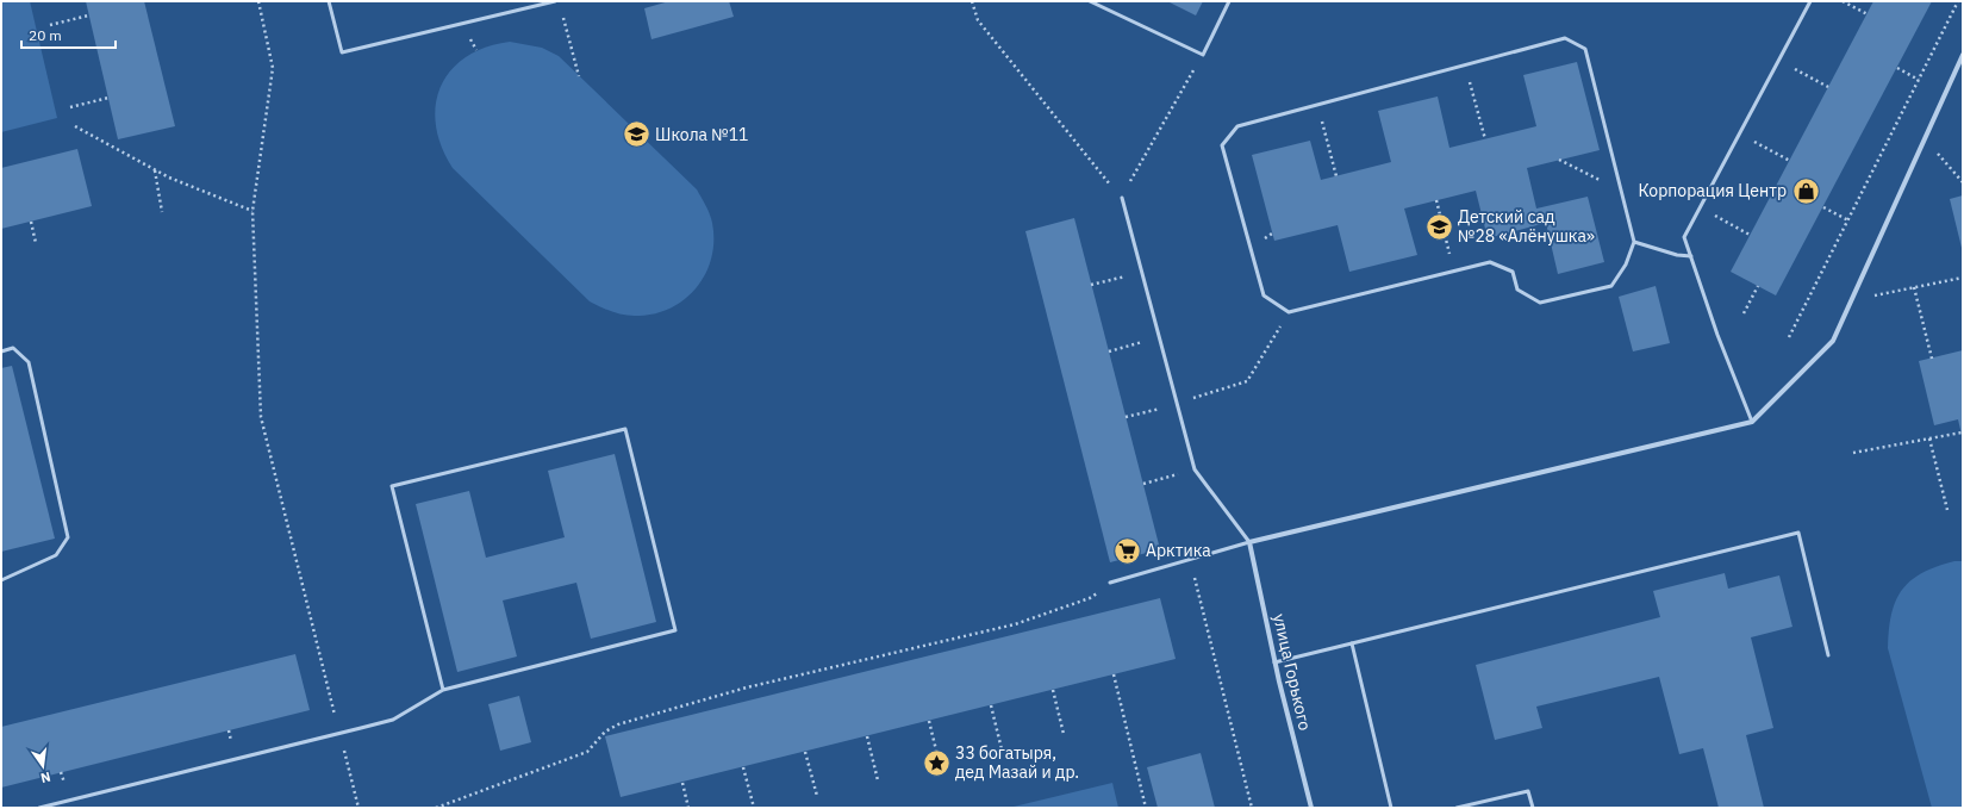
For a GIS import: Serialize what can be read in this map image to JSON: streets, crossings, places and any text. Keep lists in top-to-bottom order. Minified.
{"streets":{"street":["улица Горького"]},"places":{"school or university":["Школа №11","Детский сад №28 «Алёнушка»"],"shop":["Корпорация Центр"],"supermarket":["Арктика"],"place":["33 богатыря, дед Мазай и др."]},"scale_bar":"20 m","north":"bottom"}
